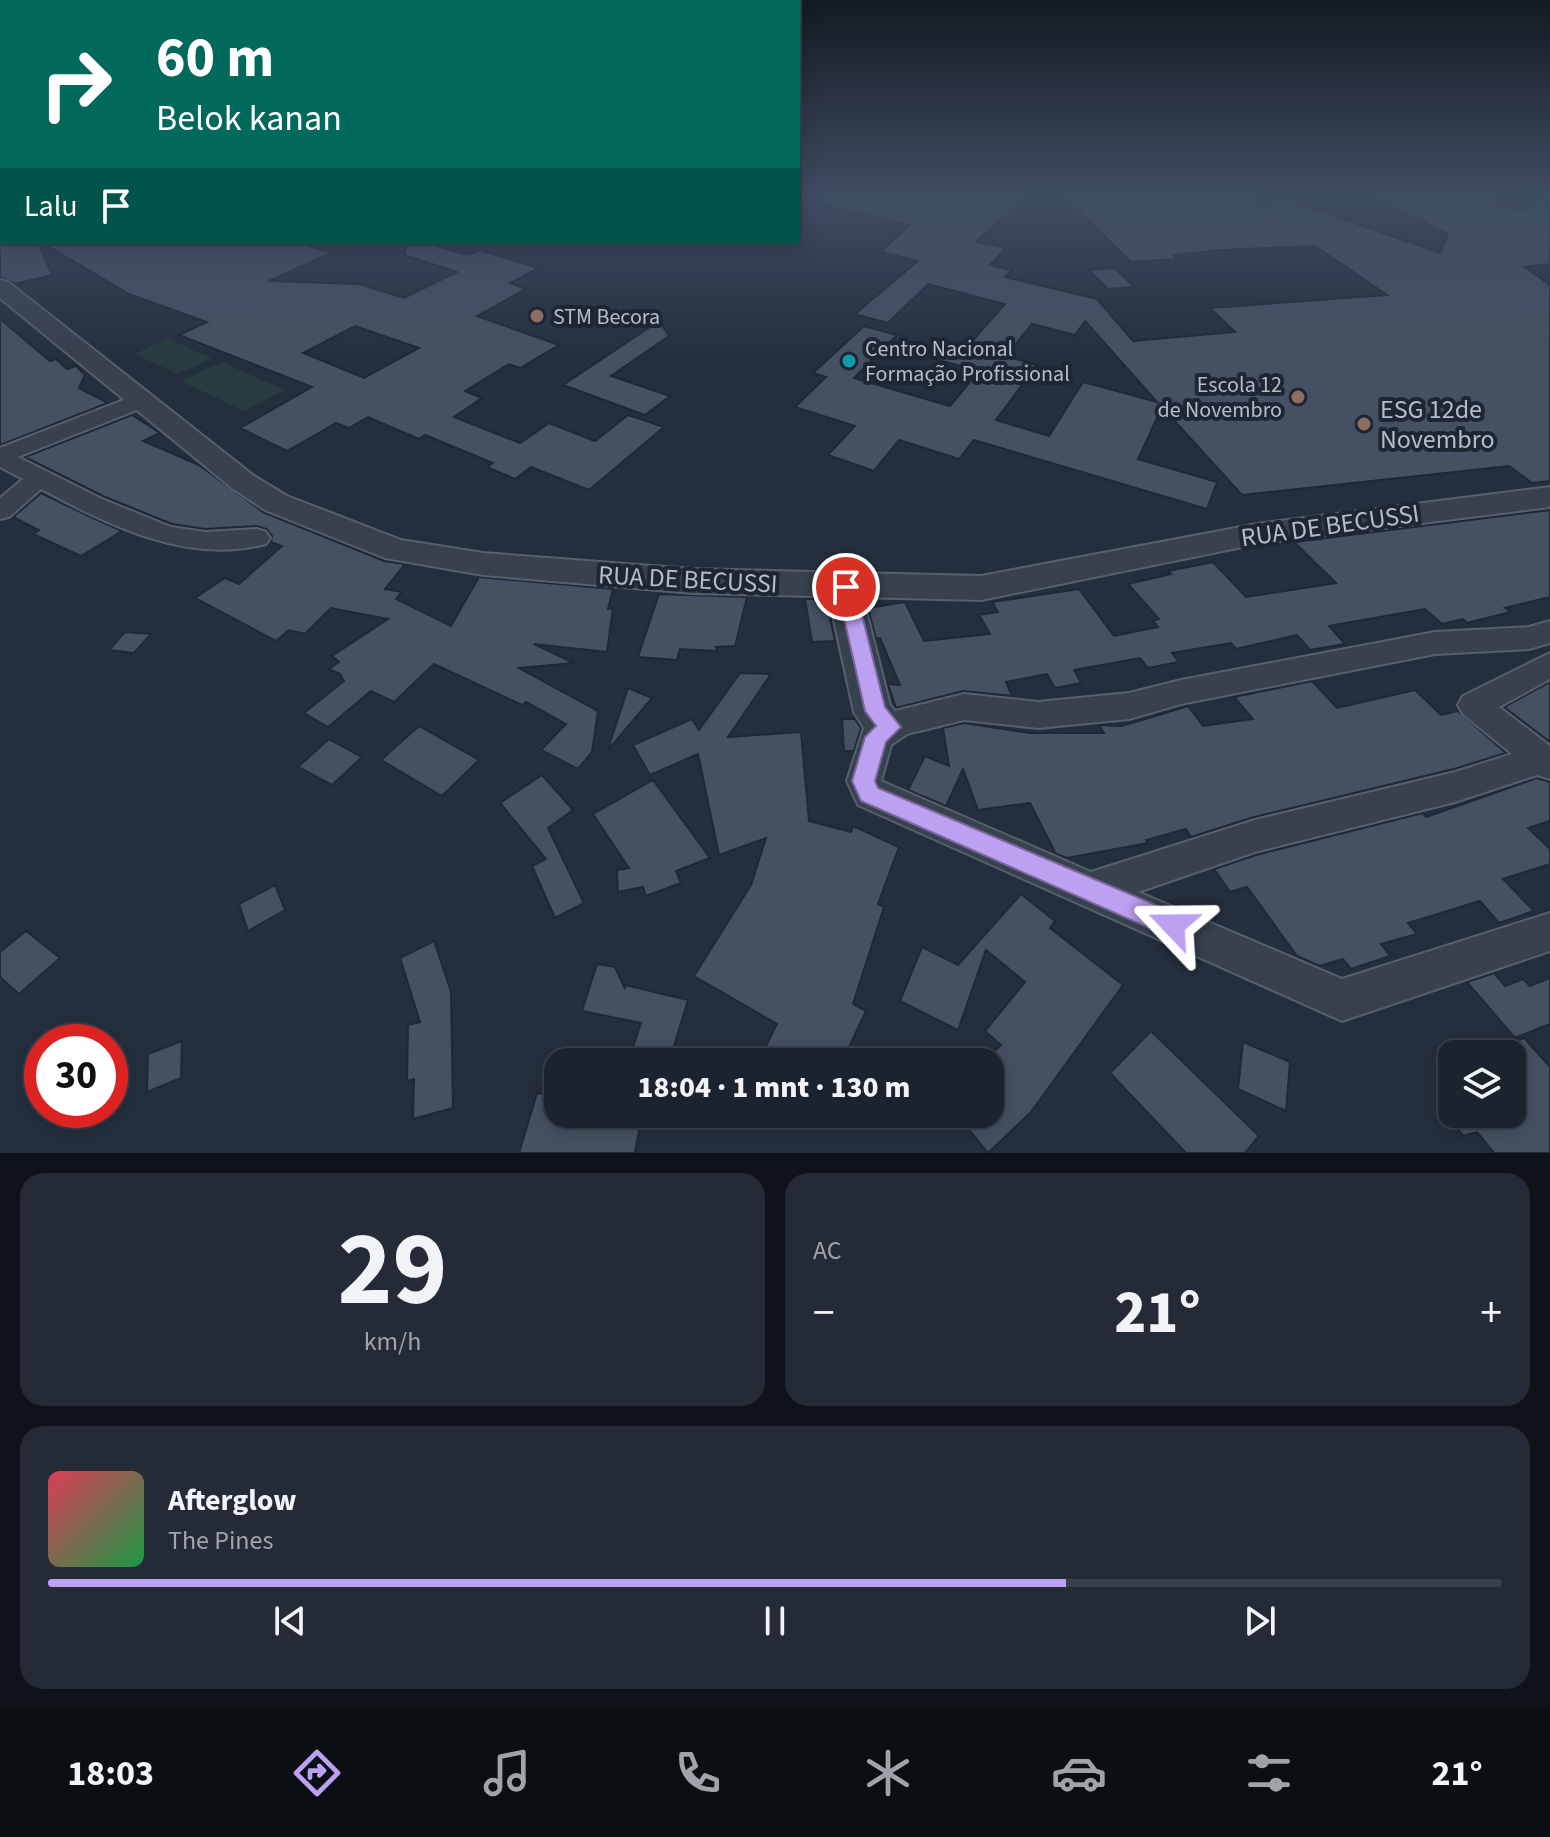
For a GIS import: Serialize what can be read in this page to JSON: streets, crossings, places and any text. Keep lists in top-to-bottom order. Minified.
{"streets":{"street":["RUA DE BECUSSI"]},"places":["STM Becora","Centro Nacional Formação Profissional","Escola 12 de Novembro","ESG 12de Novembro"],"page":{"turn":["60 m","Belok kanan"],"then":"Lalu","limit":"30","trip":"18:04 · 1 mnt · 130 m","tile":[["29","km/h"],"AC"],"heat":["−","21°","+"],"song":["Afterglow","The Pines"],"tabs":["18:03","21°"]}}
